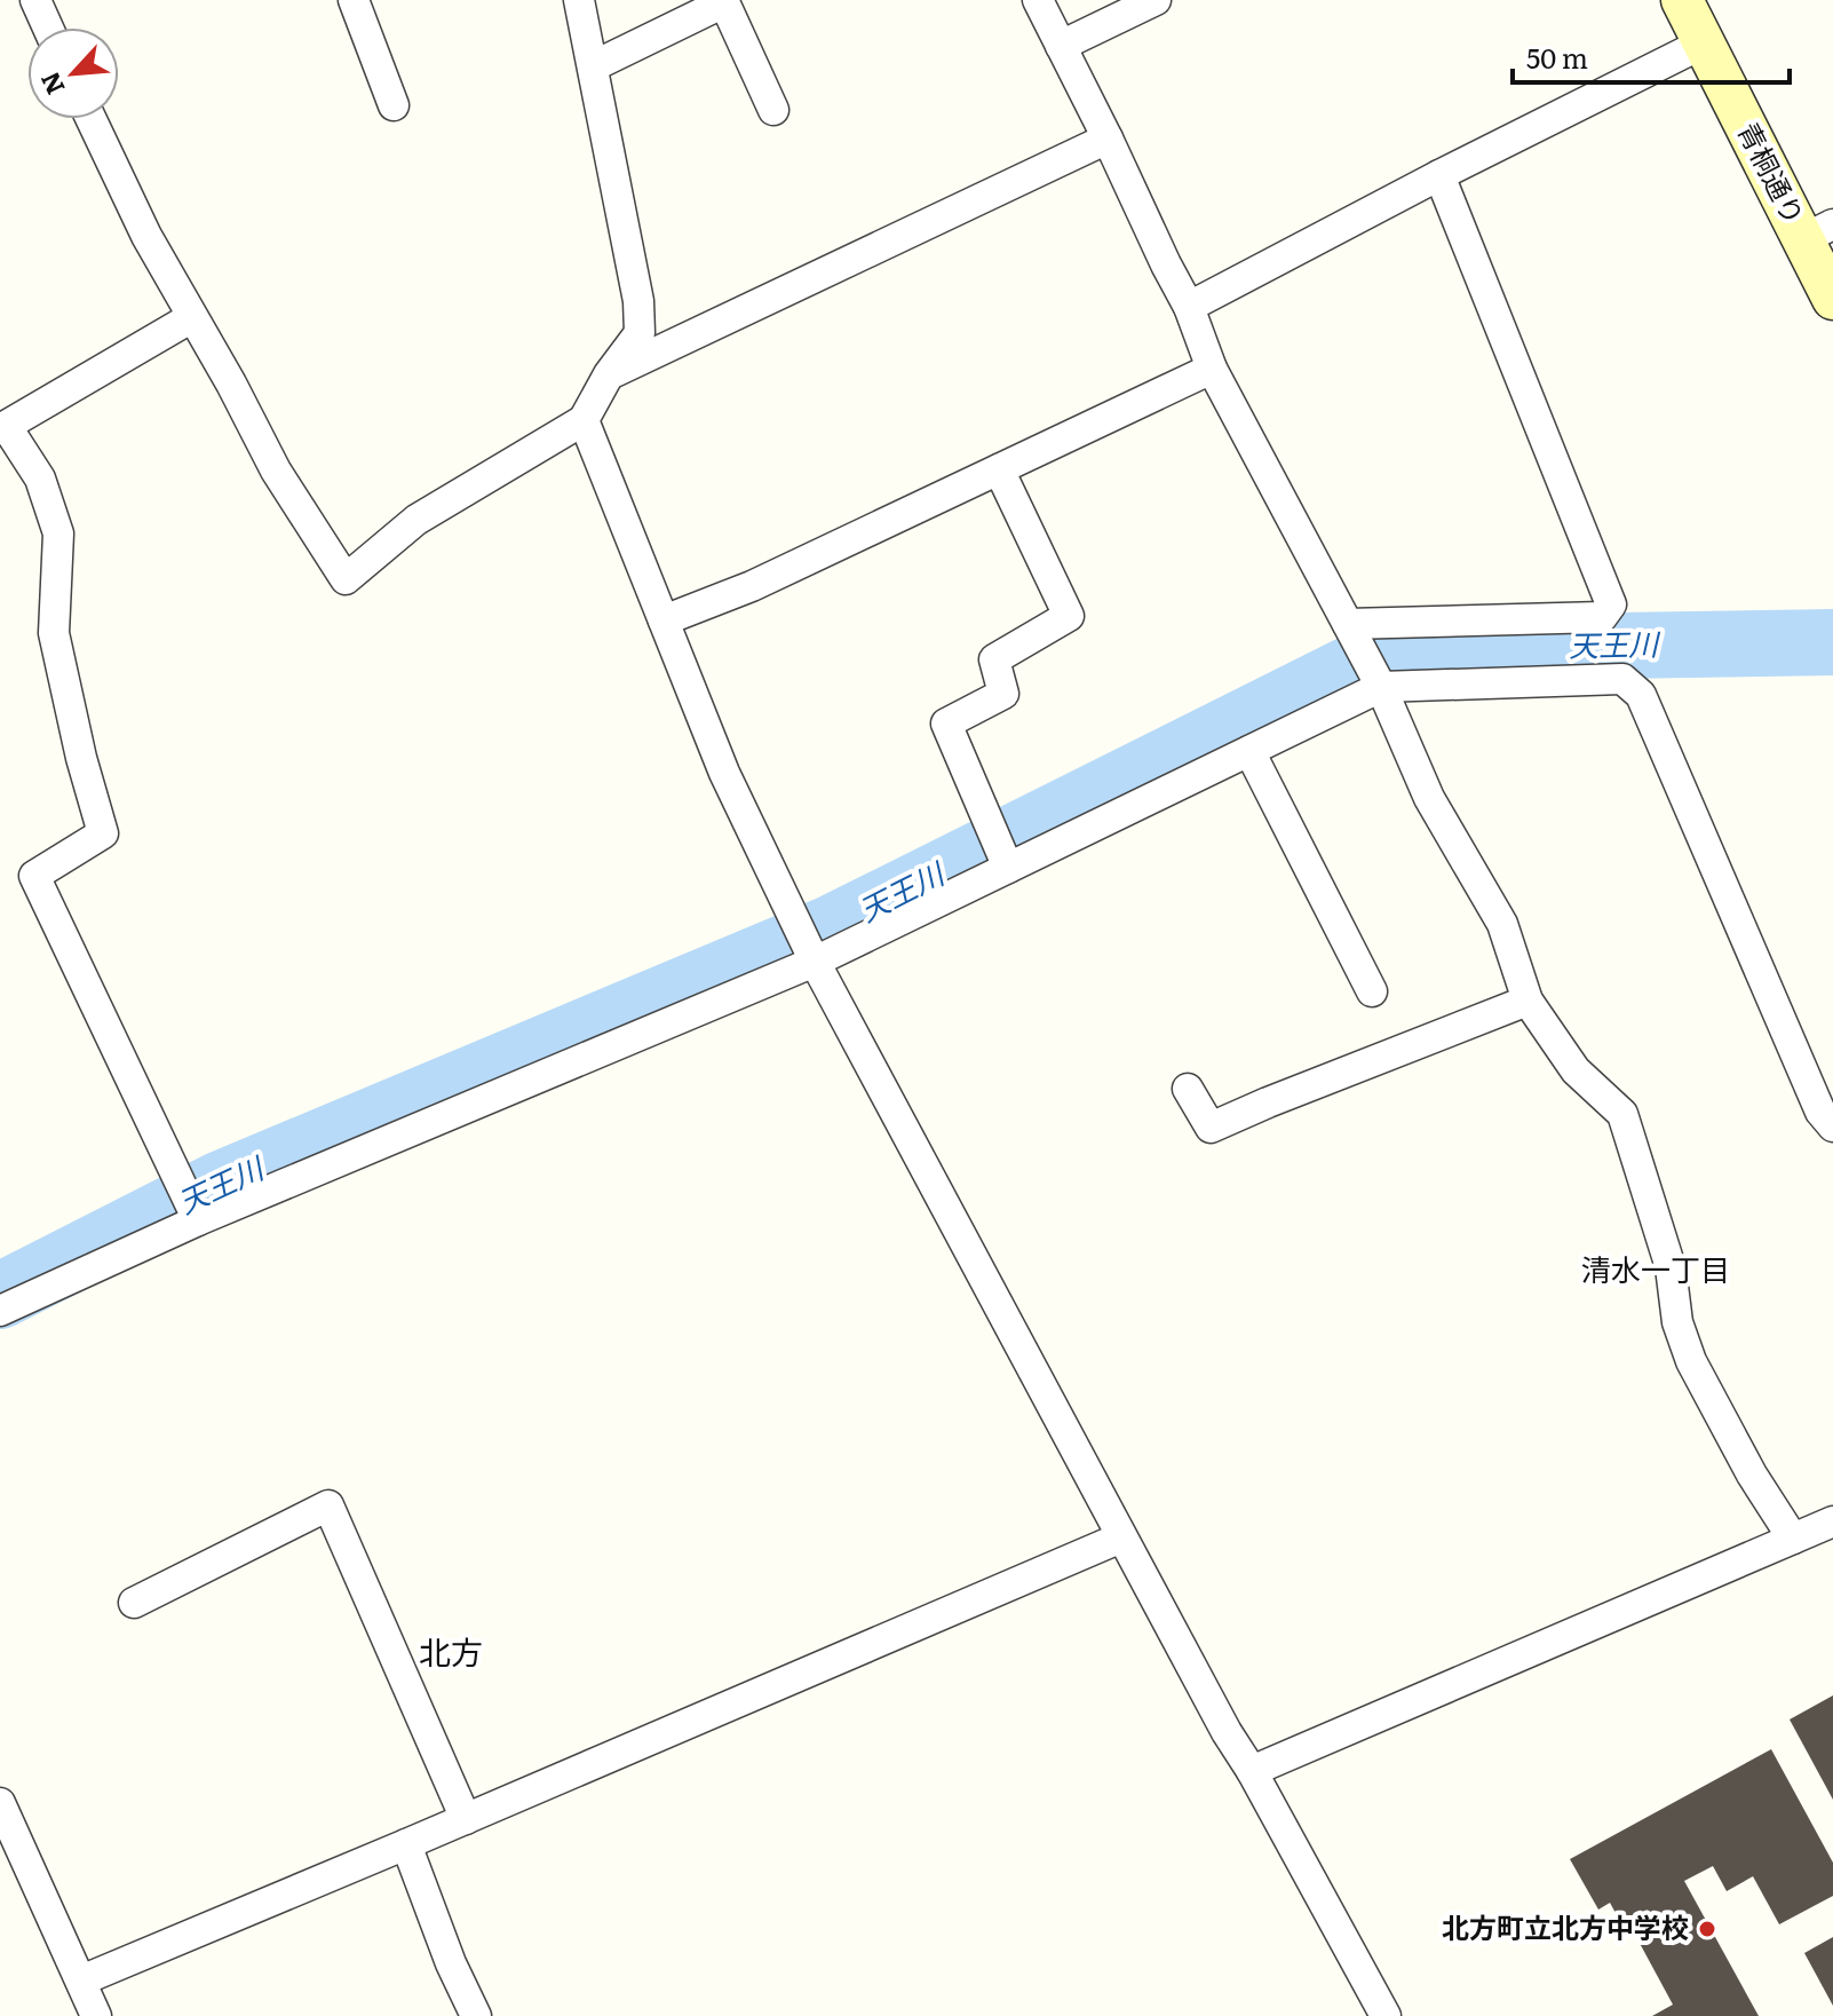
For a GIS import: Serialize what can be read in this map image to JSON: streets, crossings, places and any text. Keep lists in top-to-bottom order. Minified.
{"streets":{"street":["青桐通り"]},"districts":["清水一丁目","北方"],"water":["天王川"],"places":["北方町立北方中学校"],"scale_bar":"50 m","north":"bottom left"}
